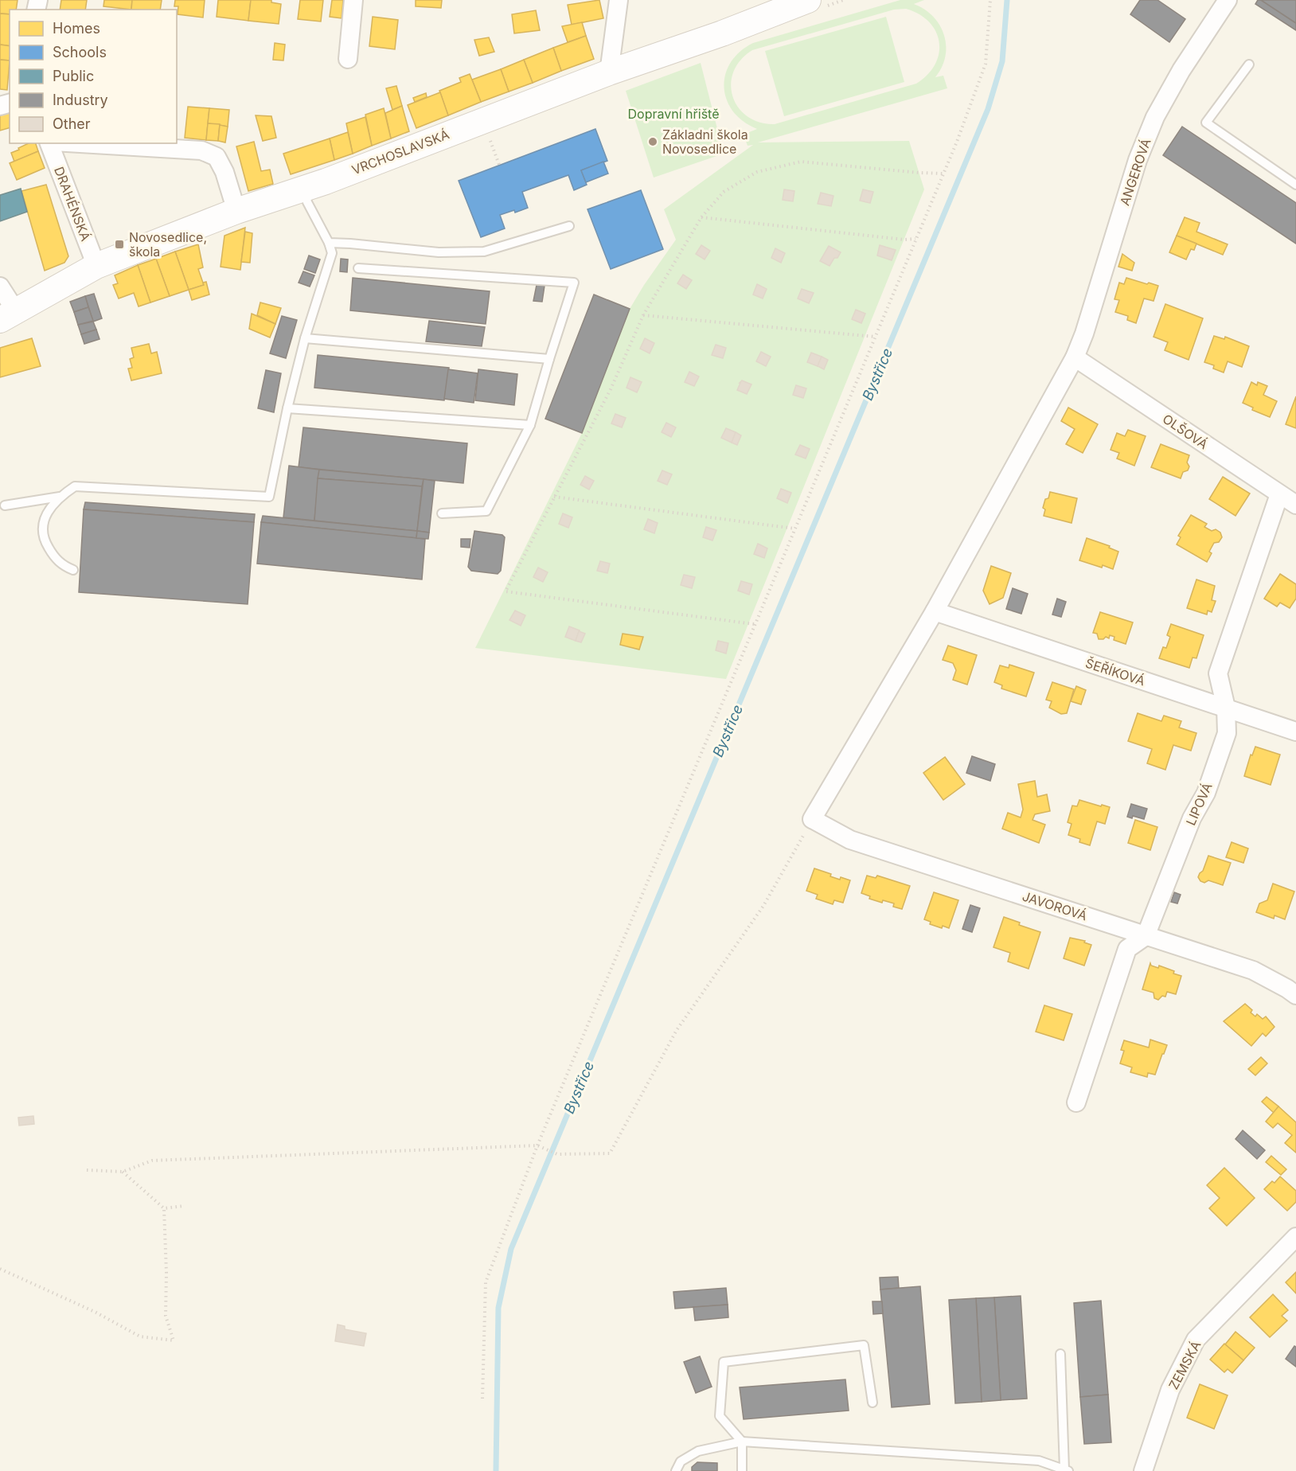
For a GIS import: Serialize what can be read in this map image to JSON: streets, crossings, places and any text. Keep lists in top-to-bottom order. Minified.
{"streets":{"street":["VRCHOSLAVSKÁ","ANGEROVÁ","DRAHÉNSKÁ","OLŠOVÁ","ŠEŘÍKOVÁ","LIPOVÁ","JAVOROVÁ","ZEMSKÁ"]},"crossings":[["VRCHOSLAVSKÁ","DRAHÉNSKÁ"],["ANGEROVÁ","OLŠOVÁ"],["ANGEROVÁ","ŠEŘÍKOVÁ"],["ANGEROVÁ","JAVOROVÁ"],["OLŠOVÁ","LIPOVÁ"],["ŠEŘÍKOVÁ","LIPOVÁ"],["LIPOVÁ","JAVOROVÁ"]],"water":["Bystřice"],"parks":["Dopravní hřiště"],"places":{"other":["Základni škola Novosedlice"],"transit":["Novosedlice, škola"]},"legend":["Homes","Schools","Public","Industry","Other"]}
